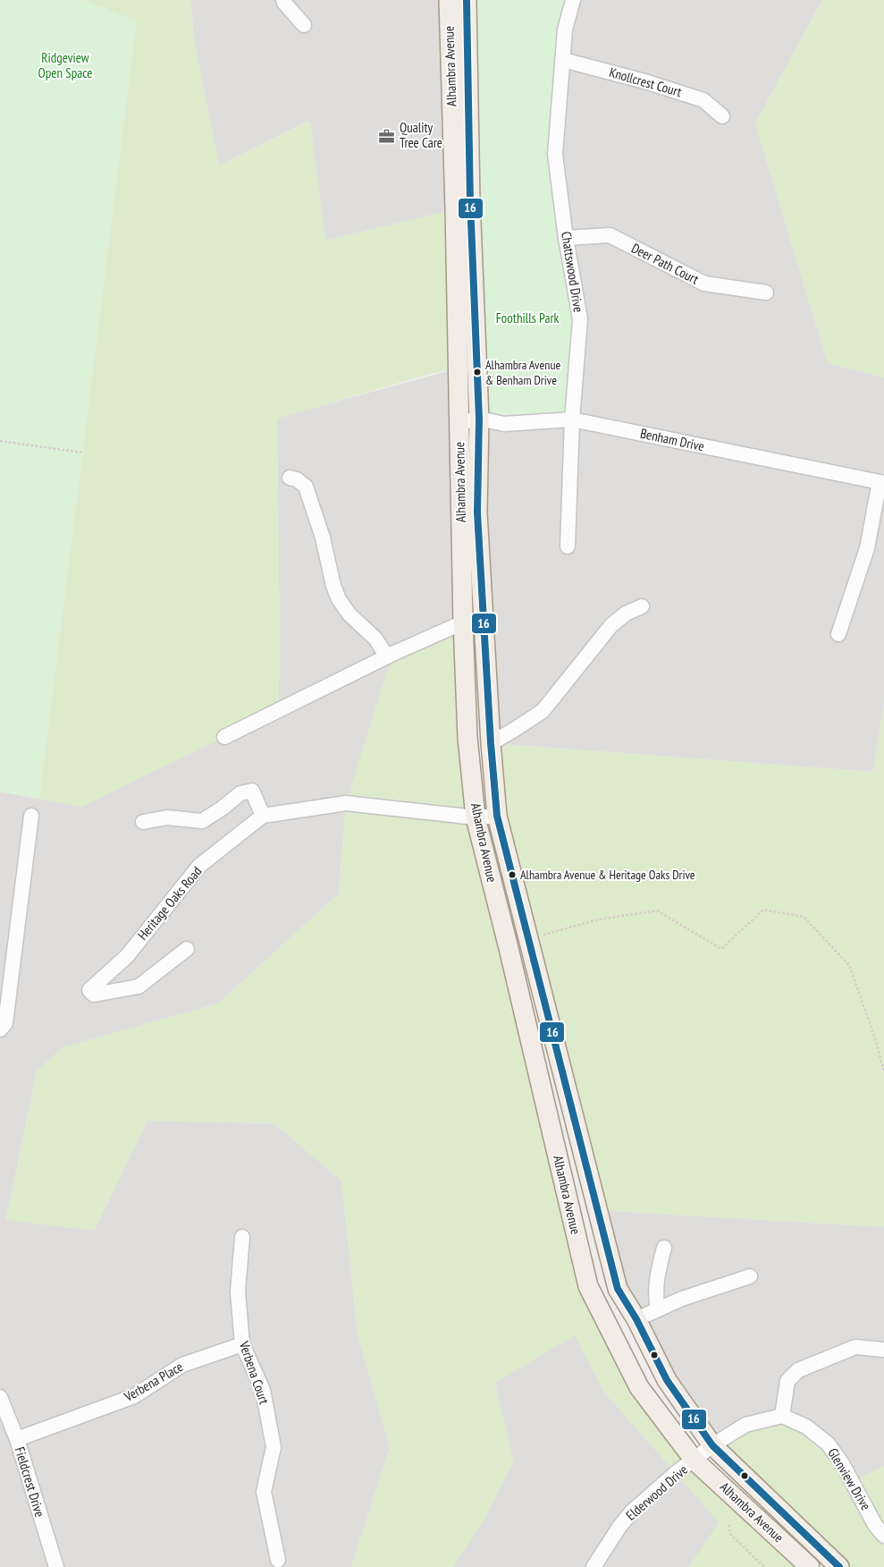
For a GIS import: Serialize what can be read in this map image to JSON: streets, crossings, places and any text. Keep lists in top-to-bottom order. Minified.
{"streets":{"main road":["Alhambra Avenue"],"street":["Knollcrest Court","Deer Path Court","Chattswood Drive","Benham Drive","Heritage Oaks Road","Verbena Court","Verbena Place","Glenview Drive","Fieldcrest Drive","Elderwood Drive"]},"crossings":[["Alhambra Avenue","Benham Drive"],["Alhambra Avenue","Elderwood Drive"],["Knollcrest Court","Chattswood Drive"],["Deer Path Court","Chattswood Drive"],["Chattswood Drive","Benham Drive"],["Verbena Court","Verbena Place"],["Verbena Place","Fieldcrest Drive"]],"parks":["Ridgeview Open Space","Foothills Park"],"places":{"office":["Quality Tree Care"],"other":["Alhambra Avenue & Benham Drive","Alhambra Avenue & Heritage Oaks Drive"]},"lines":["transit line 16"]}
